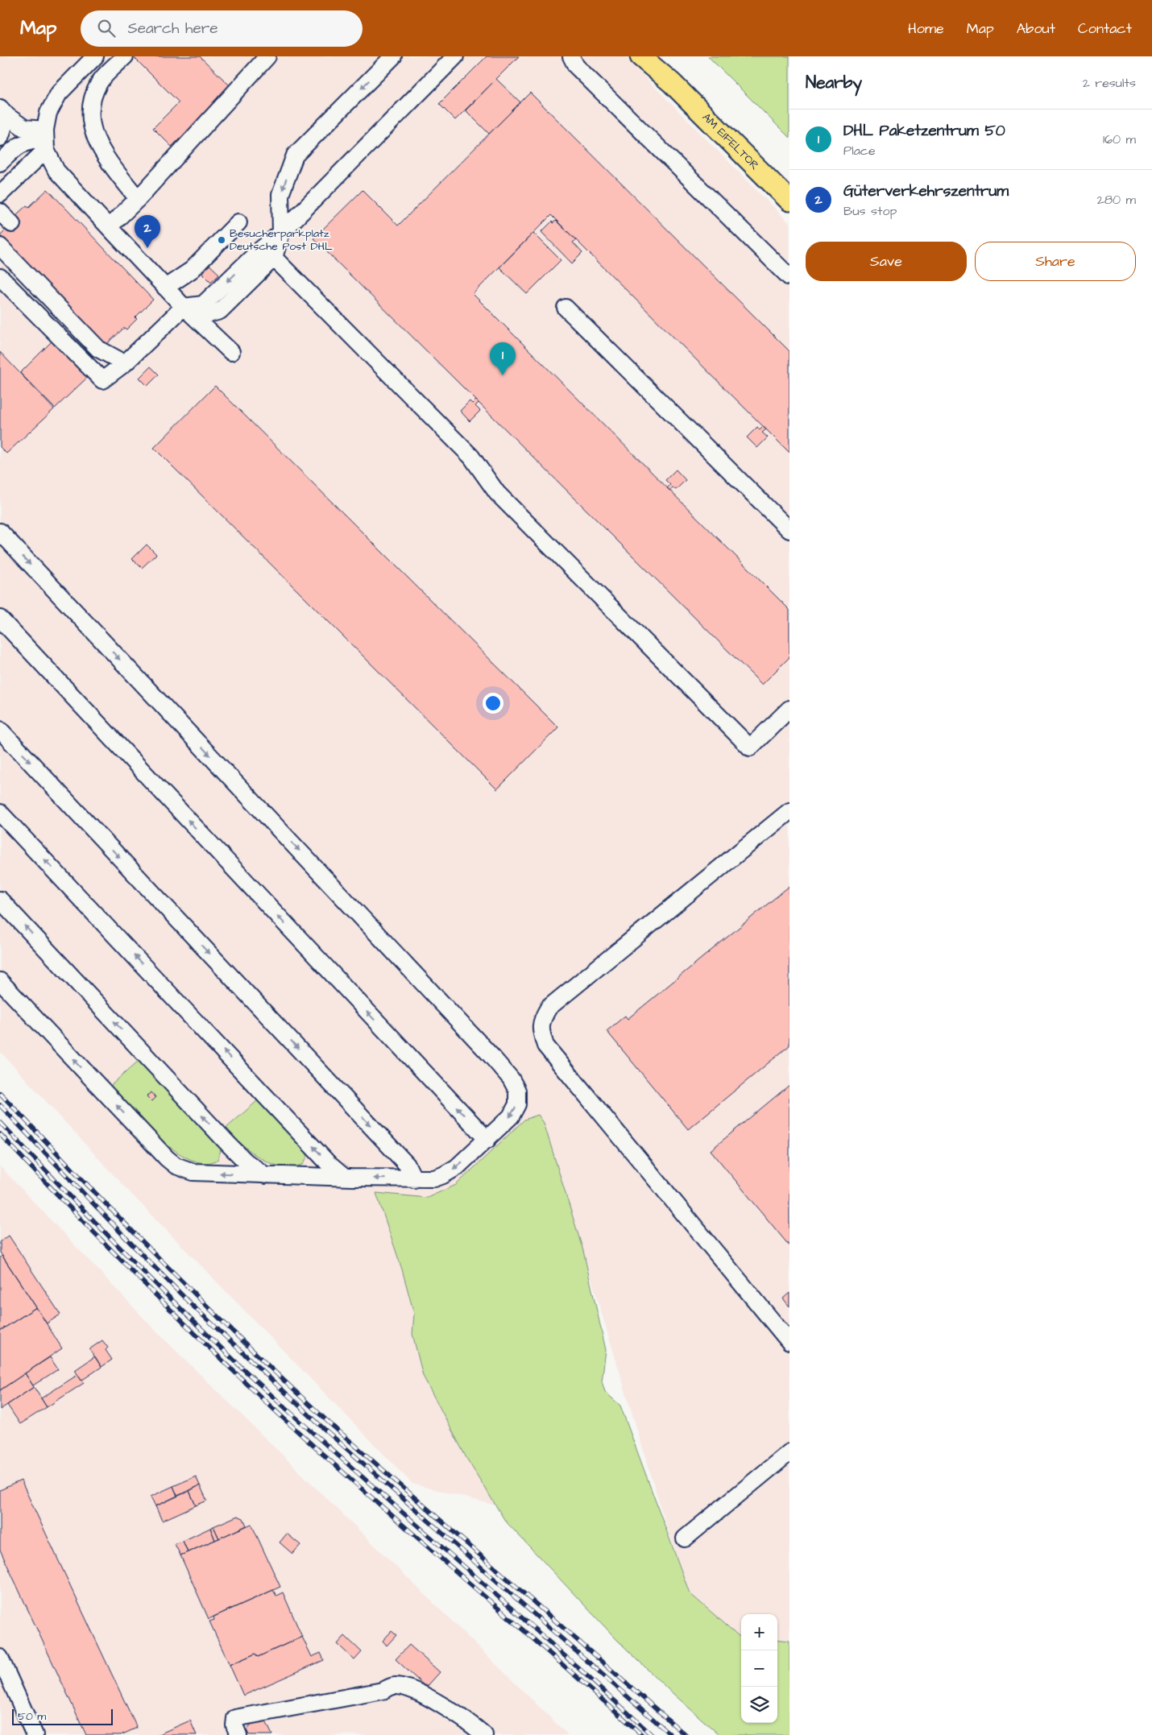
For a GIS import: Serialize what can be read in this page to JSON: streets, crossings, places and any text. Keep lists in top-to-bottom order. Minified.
{"streets":{"main road":["AM EIFELTOR"]},"places":["Besucherparkplatz Deutsche Post DHL"],"scale_bar":"50 m","page":{"header":"Map","search":"Search here","nav":["Home","Map","About","Contact"],"heading":["Nearby","2 results"],"list":[{"mark":"1","name":"DHL Paketzentrum 50","note":"Place","value":"160 m"},{"mark":"2","name":"Güterverkehrszentrum","note":"Bus stop","value":"280 m"}],"pins":["2","1"],"buttons":["Save","Share"],"map_buttons":["+","−"],"scale":"50 m"}}
